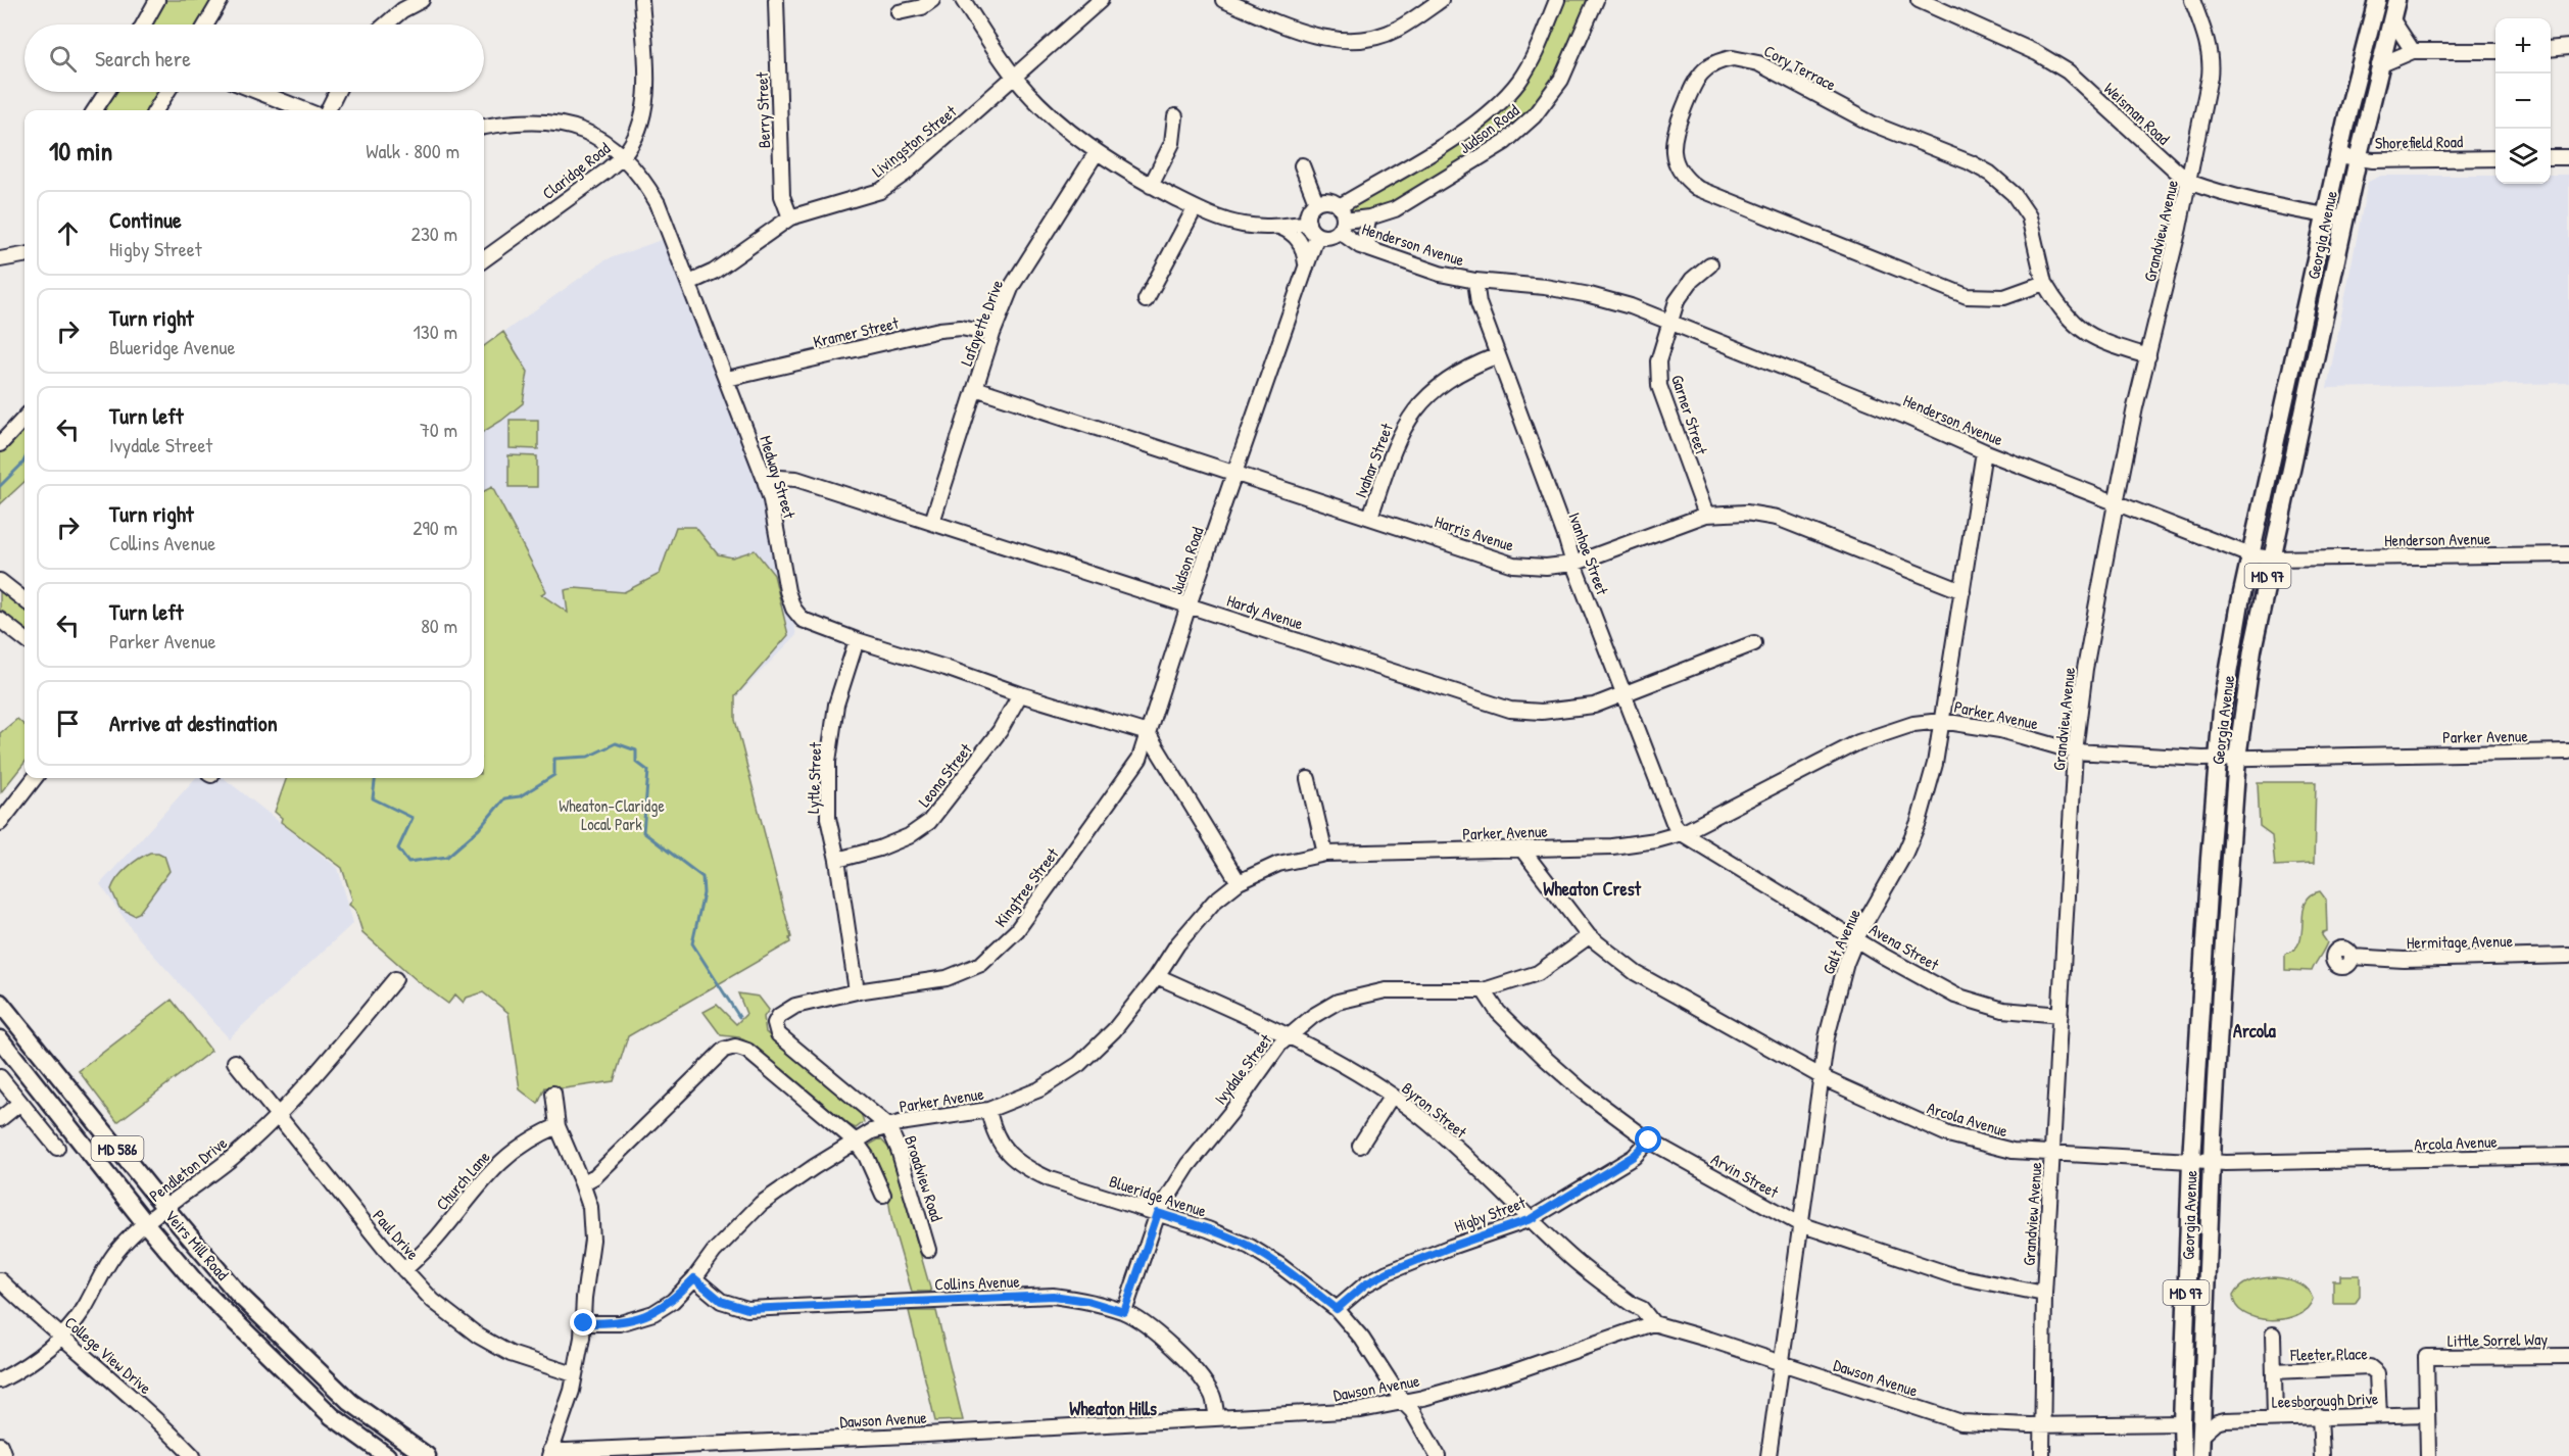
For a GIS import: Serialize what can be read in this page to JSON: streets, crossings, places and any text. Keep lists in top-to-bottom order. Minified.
{"streets":{"main road":["Georgia Avenue","MD 97","MD 586","Veirs Mill Road"],"street":["Cory Terrace","Berry Street","Weisman Road","Judson Road","Livingston Street","Shorefield Road","Claridge Road","Grandview Avenue","Henderson Avenue","Lafayette Drive","Kramer Street","Garner Street","Ivahar Street","Medway Street","Harris Avenue","Ivanhoe Street","Hardy Avenue","Parker Avenue","Leona Street","Lytle Street","Kingtree Street","Galt Avenue","Hermitage Avenue","Avena Street","Ivydale Street","Byron Street","Arcola Avenue","Pendleton Drive","Arvin Street","Broadview Road","Church Lane","Blueridge Avenue","Higby Street","Paul Drive","Collins Avenue","Little Sorrel Way","Fleeter Place","College View Drive","Dawson Avenue","Leesborough Drive"]},"crossings":[["Cory Terrace","Grandview Avenue"],["Berry Street","Livingston Street"],["Weisman Road","Grandview Avenue"],["Weisman Road","Georgia Avenue"],["Judson Road","Henderson Avenue"],["Judson Road","Medway Street"],["Judson Road","Harris Avenue"],["Judson Road","Hardy Avenue"],["Judson Road","Kingtree Street"],["Livingston Street","Medway Street"],["Shorefield Road","Georgia Avenue"],["Claridge Road","Medway Street"],["Grandview Avenue","Henderson Avenue"],["Grandview Avenue","Parker Avenue"],["Grandview Avenue","Avena Street"],["Grandview Avenue","Arcola Avenue"],["Grandview Avenue","Arvin Street"],["Grandview Avenue","Dawson Avenue"],["Georgia Avenue","Henderson Avenue"],["Georgia Avenue","Parker Avenue"],["Georgia Avenue","Arcola Avenue"],["Georgia Avenue","Dawson Avenue"],["Henderson Avenue","Garner Street"],["Henderson Avenue","Ivanhoe Street"],["Henderson Avenue","Galt Avenue"],["Lafayette Drive","Kramer Street"],["Lafayette Drive","Harris Avenue"],["Lafayette Drive","Hardy Avenue"],["Kramer Street","Medway Street"],["Garner Street","Harris Avenue"],["Ivahar Street","Harris Avenue"],["Ivahar Street","Ivanhoe Street"],["Medway Street","Hardy Avenue"],["Medway Street","Leona Street"],["Medway Street","Lytle Street"],["Medway Street","Kingtree Street"],["Harris Avenue","Ivanhoe Street"],["Harris Avenue","Galt Avenue"],["Ivanhoe Street","Hardy Avenue"],["Ivanhoe Street","Parker Avenue"],["Ivanhoe Street","Avena Street"],["Parker Avenue","Galt Avenue"],["Parker Avenue","Avena Street"],["Parker Avenue","Byron Street"],["Parker Avenue","Arcola Avenue"],["Parker Avenue","Broadview Road"],["Parker Avenue","Blueridge Avenue"],["Parker Avenue","Collins Avenue"],["Leona Street","Lytle Street"],["Lytle Street","Kingtree Street"],["Kingtree Street","Broadview Road"],["Galt Avenue","Avena Street"],["Galt Avenue","Arcola Avenue"],["Galt Avenue","Arvin Street"],["Galt Avenue","Dawson Avenue"],["Ivydale Street","Byron Street"],["Ivydale Street","Arcola Avenue"],["Ivydale Street","Arvin Street"],["Ivydale Street","Blueridge Avenue"],["Ivydale Street","Collins Avenue"],["Byron Street","Higby Street"],["Byron Street","Dawson Avenue"],["Pendleton Drive","Paul Drive"],["Pendleton Drive","Veirs Mill Road"],["Pendleton Drive","College View Drive"],["Arvin Street","Higby Street"],["Church Lane","Paul Drive"],["Blueridge Avenue","Higby Street"],["Blueridge Avenue","Dawson Avenue"],["Collins Avenue","Dawson Avenue"],["Little Sorrel Way","Leesborough Drive"],["Fleeter Place","Leesborough Drive"]],"districts":["Wheaton Crest","Arcola","Wheaton Hills"],"parks":["Wheaton-Claridge Local Park"],"page":{"map_buttons":["+","−"],"search":"Search here","heading":["10 min","Walk · 800 m"],"list":[["Continue","Higby Street","230 m"],["Turn right","Blueridge Avenue","130 m"],["Turn left","Ivydale Street","70 m"],["Turn right","Collins Avenue","290 m"],["Turn left","Parker Avenue","80 m"],"Arrive at destination"]}}
